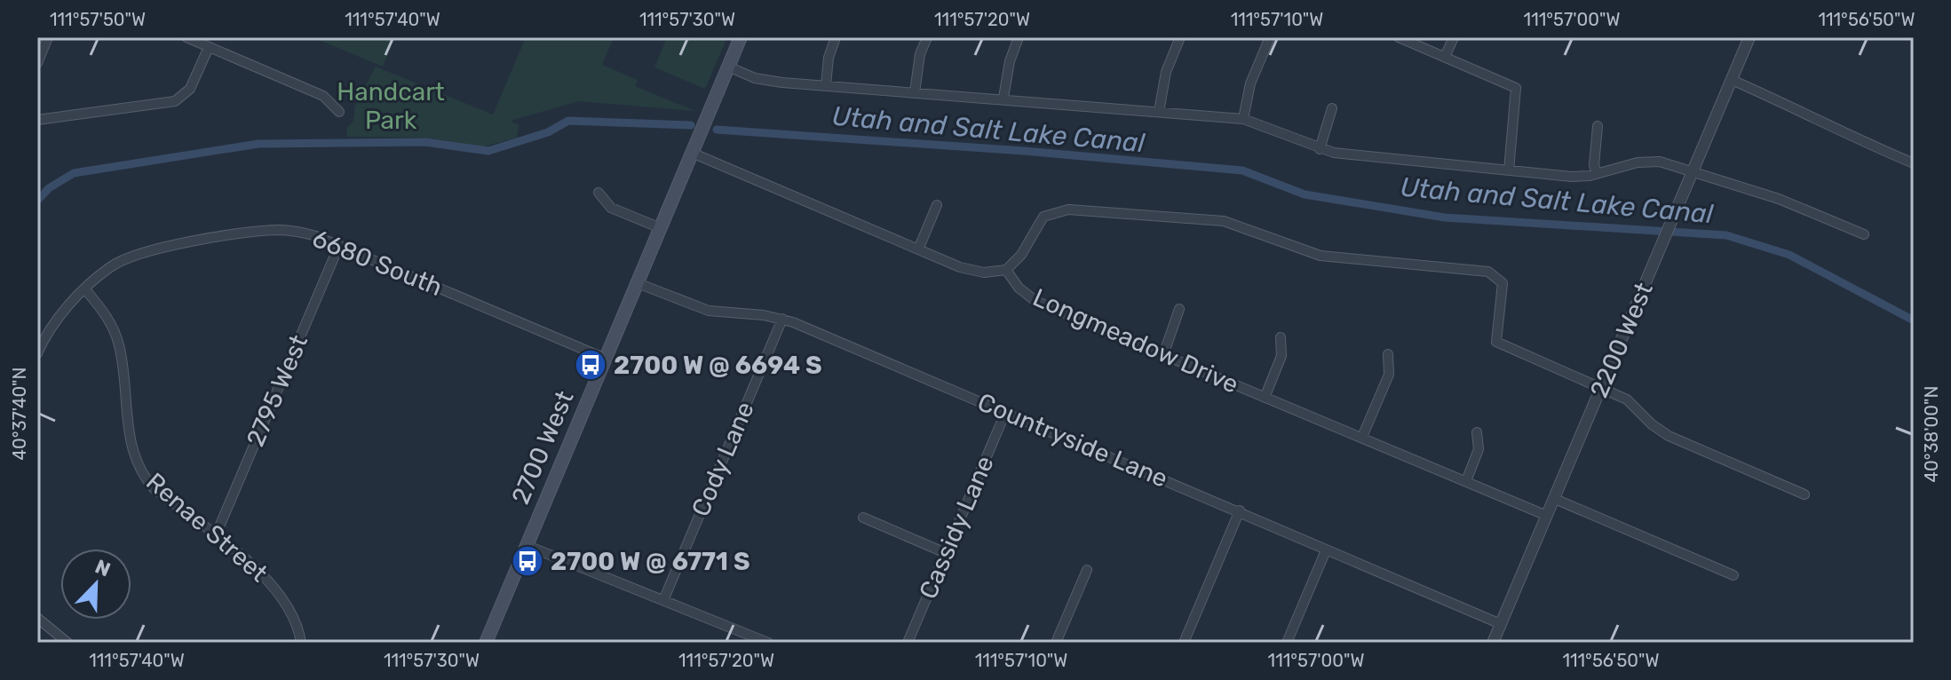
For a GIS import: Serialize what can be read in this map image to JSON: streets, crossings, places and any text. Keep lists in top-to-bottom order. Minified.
{"streets":{"main road":["2700 West"],"street":["6680 South","2200 West","Longmeadow Drive","2795 West","Countryside Lane","Cody Lane","Renae Street","Cassidy Lane"]},"crossings":[["6680 South","2795 West"],["6680 South","2700 West"],["6680 South","Renae Street"],["2200 West","Longmeadow Drive"],["2200 West","Countryside Lane"],["Longmeadow Drive","2700 West"],["2795 West","Renae Street"],["Countryside Lane","2700 West"],["Countryside Lane","Cody Lane"],["Countryside Lane","Cassidy Lane"]],"water":["Utah and Salt Lake Canal"],"parks":["Handcart Park"],"places":{"bus stop":["2700 W @ 6694 S","2700 W @ 6771 S"]},"north":"top right","coordinates":["111°57'50\"W","111°57'40\"W","111°57'30\"W","111°57'20\"W","111°57'10\"W","111°57'00\"W","111°56'50\"W","40°37'40\"N","40°38'00\"N"]}
